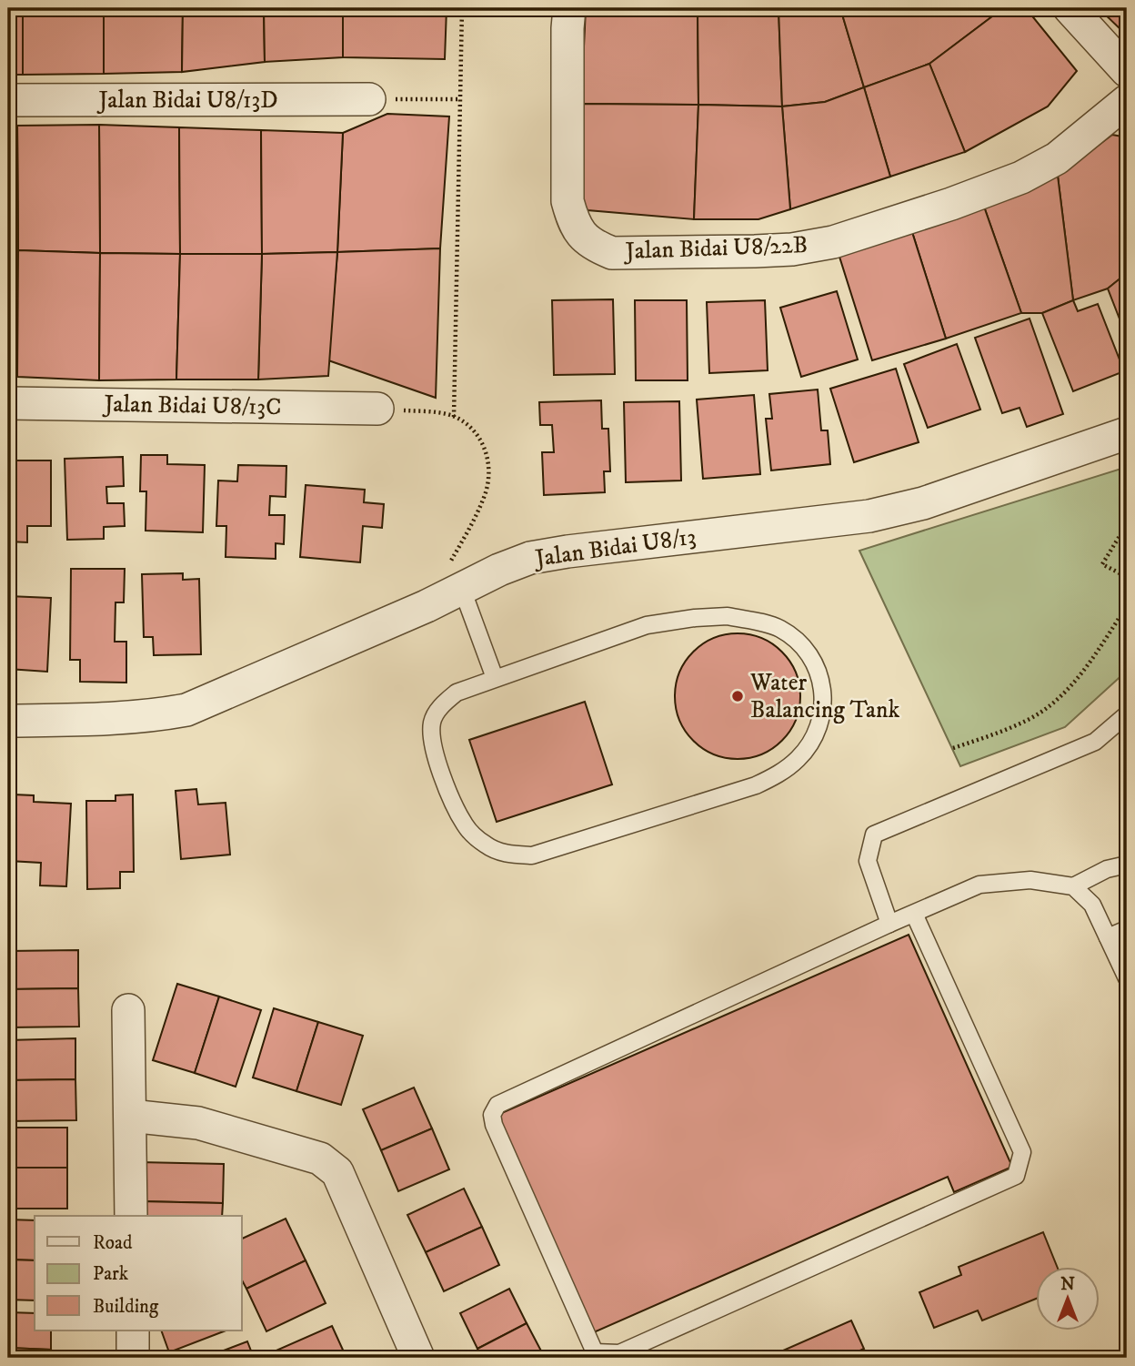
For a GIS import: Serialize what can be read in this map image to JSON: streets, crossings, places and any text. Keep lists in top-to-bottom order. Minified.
{"streets":{"street":["Jalan Bidai U8/13D","Jalan Bidai U8/22B","Jalan Bidai U8/13C","Jalan Bidai U8/13"]},"places":["Water Balancing Tank"],"legend":["Road","Park","Building"],"north":"top"}
